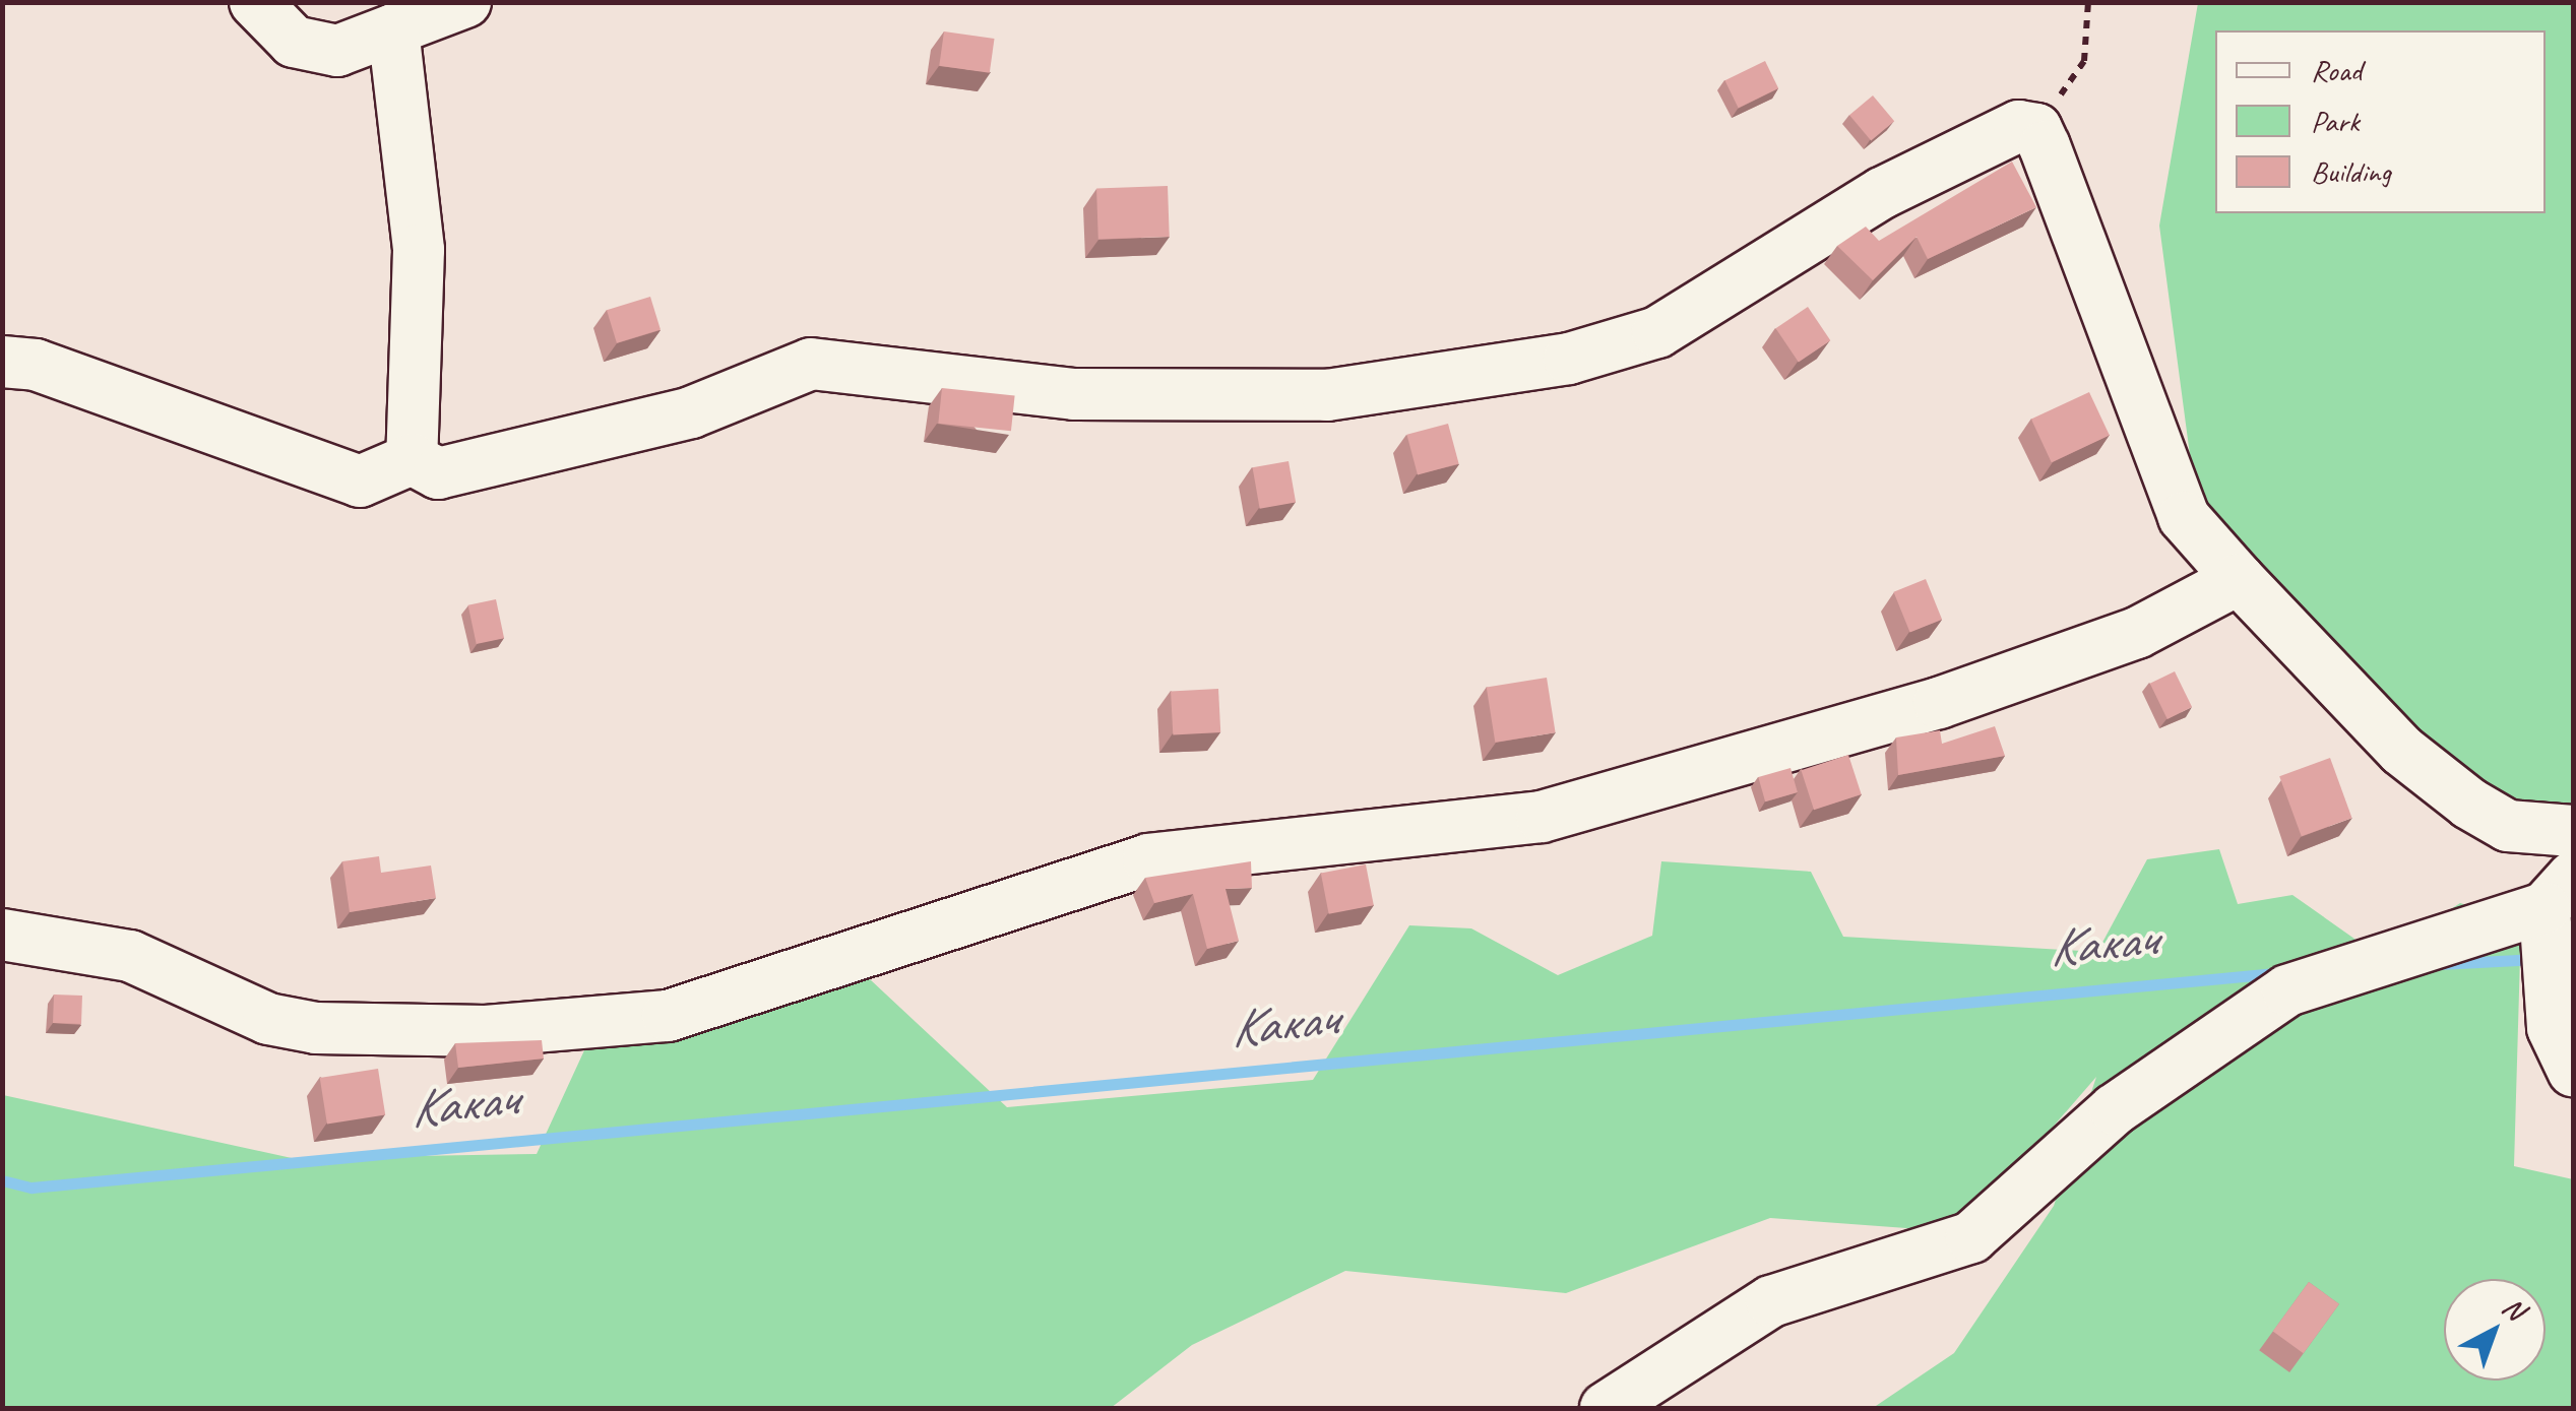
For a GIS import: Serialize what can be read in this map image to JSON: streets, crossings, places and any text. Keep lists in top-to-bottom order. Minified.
{"water":["Какач"],"legend":["Road","Park","Building"],"north":"top right"}
